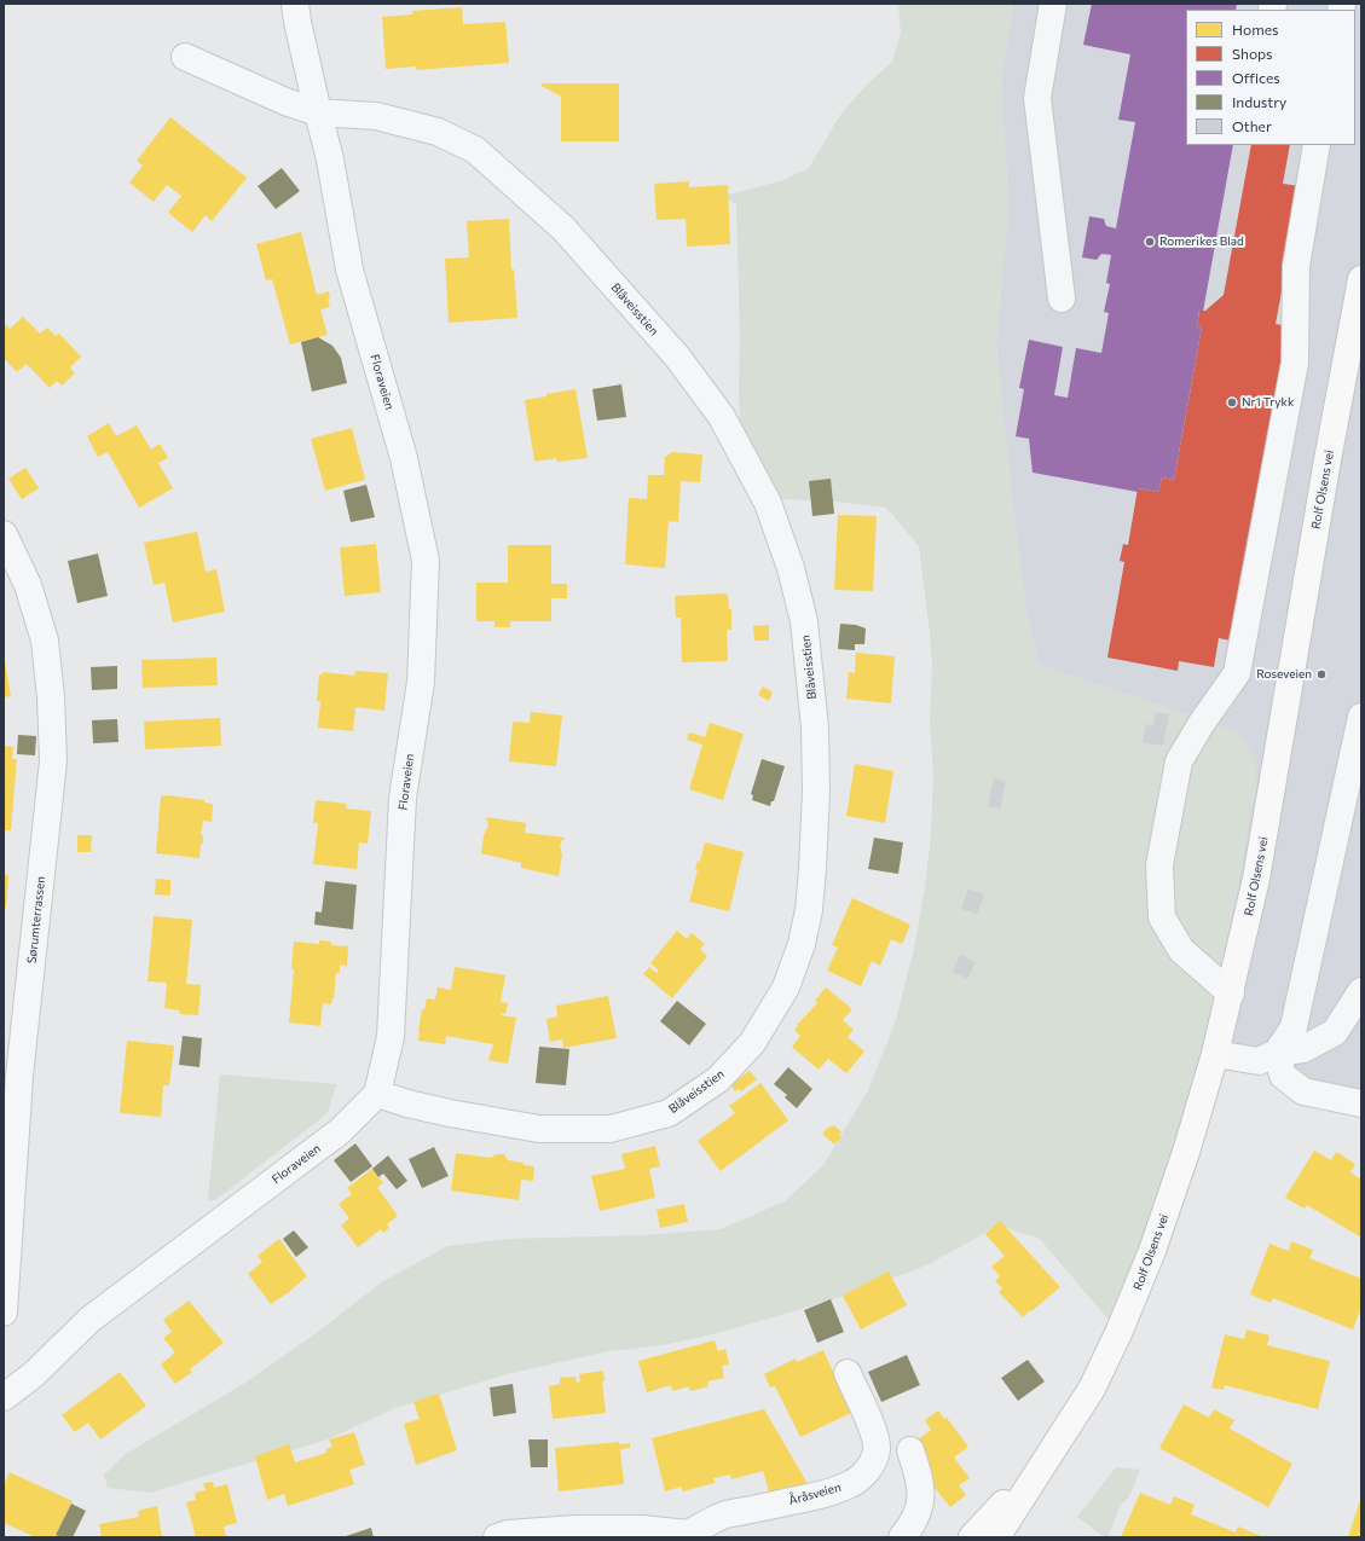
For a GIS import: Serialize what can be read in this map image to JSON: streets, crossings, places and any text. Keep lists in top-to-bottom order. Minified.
{"streets":{"main road":["Rolf Olsens vei"],"street":["Blåveisstien","Floraveien","Sørumterrassen","Åråsveien"]},"crossings":[["Blåveisstien","Floraveien"]],"places":["Romerikes Blad","Nr1 Trykk","Roseveien"],"legend":["Homes","Shops","Offices","Industry","Other"]}
